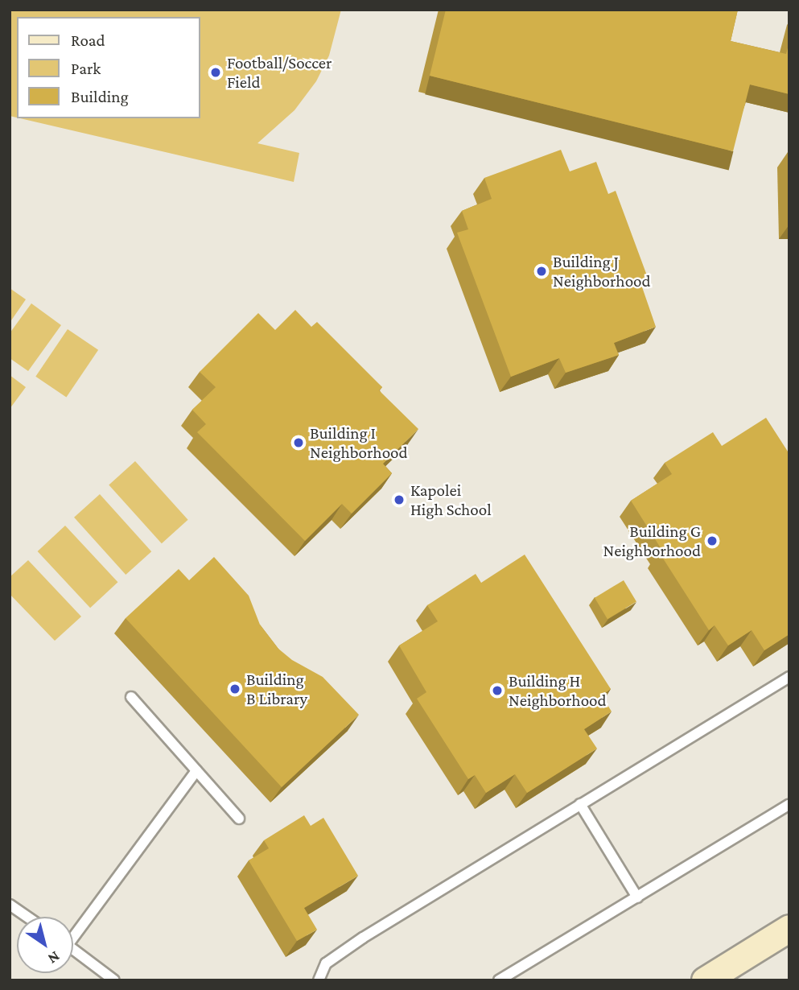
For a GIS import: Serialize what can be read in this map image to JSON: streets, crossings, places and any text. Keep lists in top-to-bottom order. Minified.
{"places":["Football/Soccer Field","Building J Neighborhood","Building I Neighborhood","Kapolei High School","Building G Neighborhood","Building B Library","Building H Neighborhood"],"legend":["Road","Park","Building"],"north":"bottom right"}
